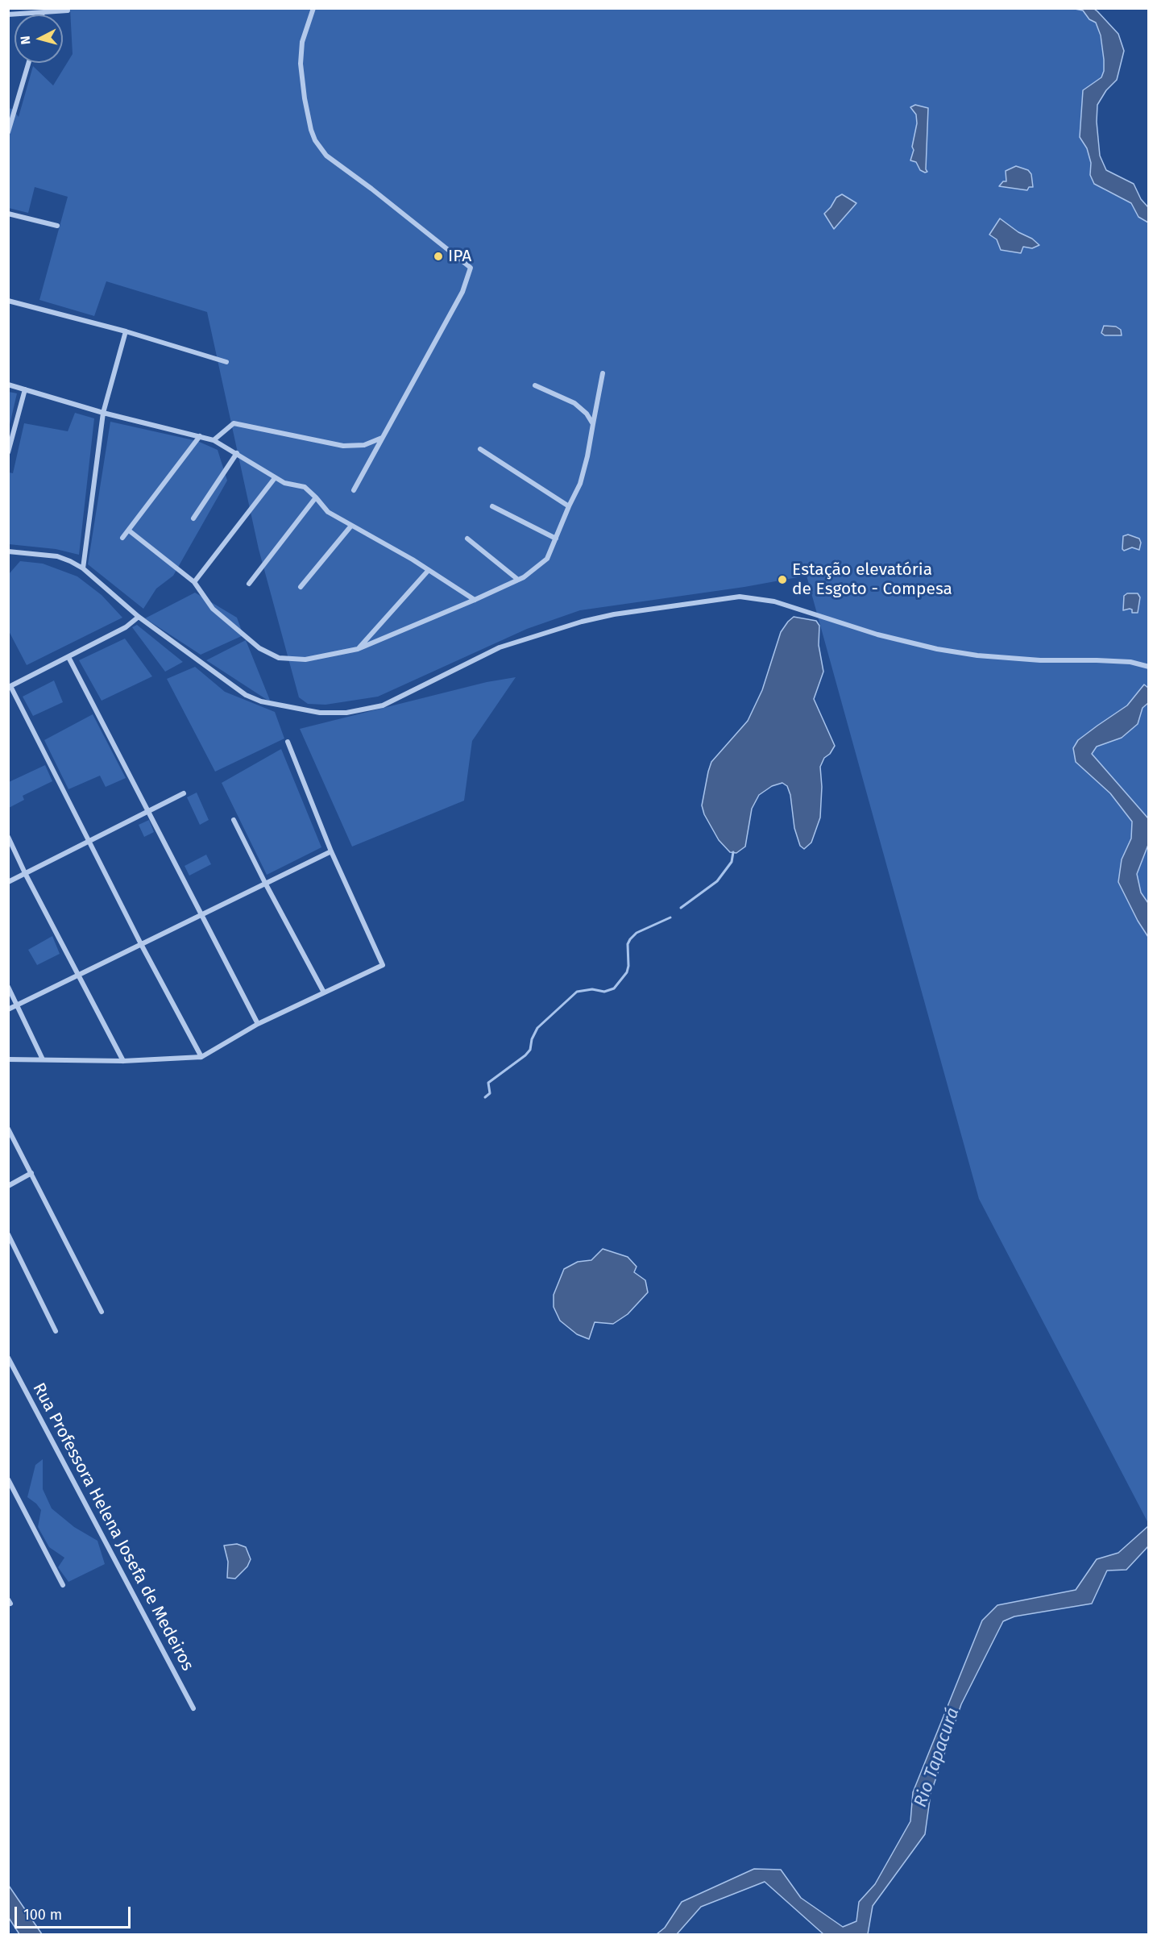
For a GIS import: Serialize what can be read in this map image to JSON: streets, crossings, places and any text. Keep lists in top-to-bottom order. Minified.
{"streets":{"street":["Rua Professora Helena Josefa de Medeiros"]},"water":["Rio Tapacurá"],"places":["IPA","Estação elevatória de Esgoto - Compesa"],"scale_bar":"100 m","north":"left"}
